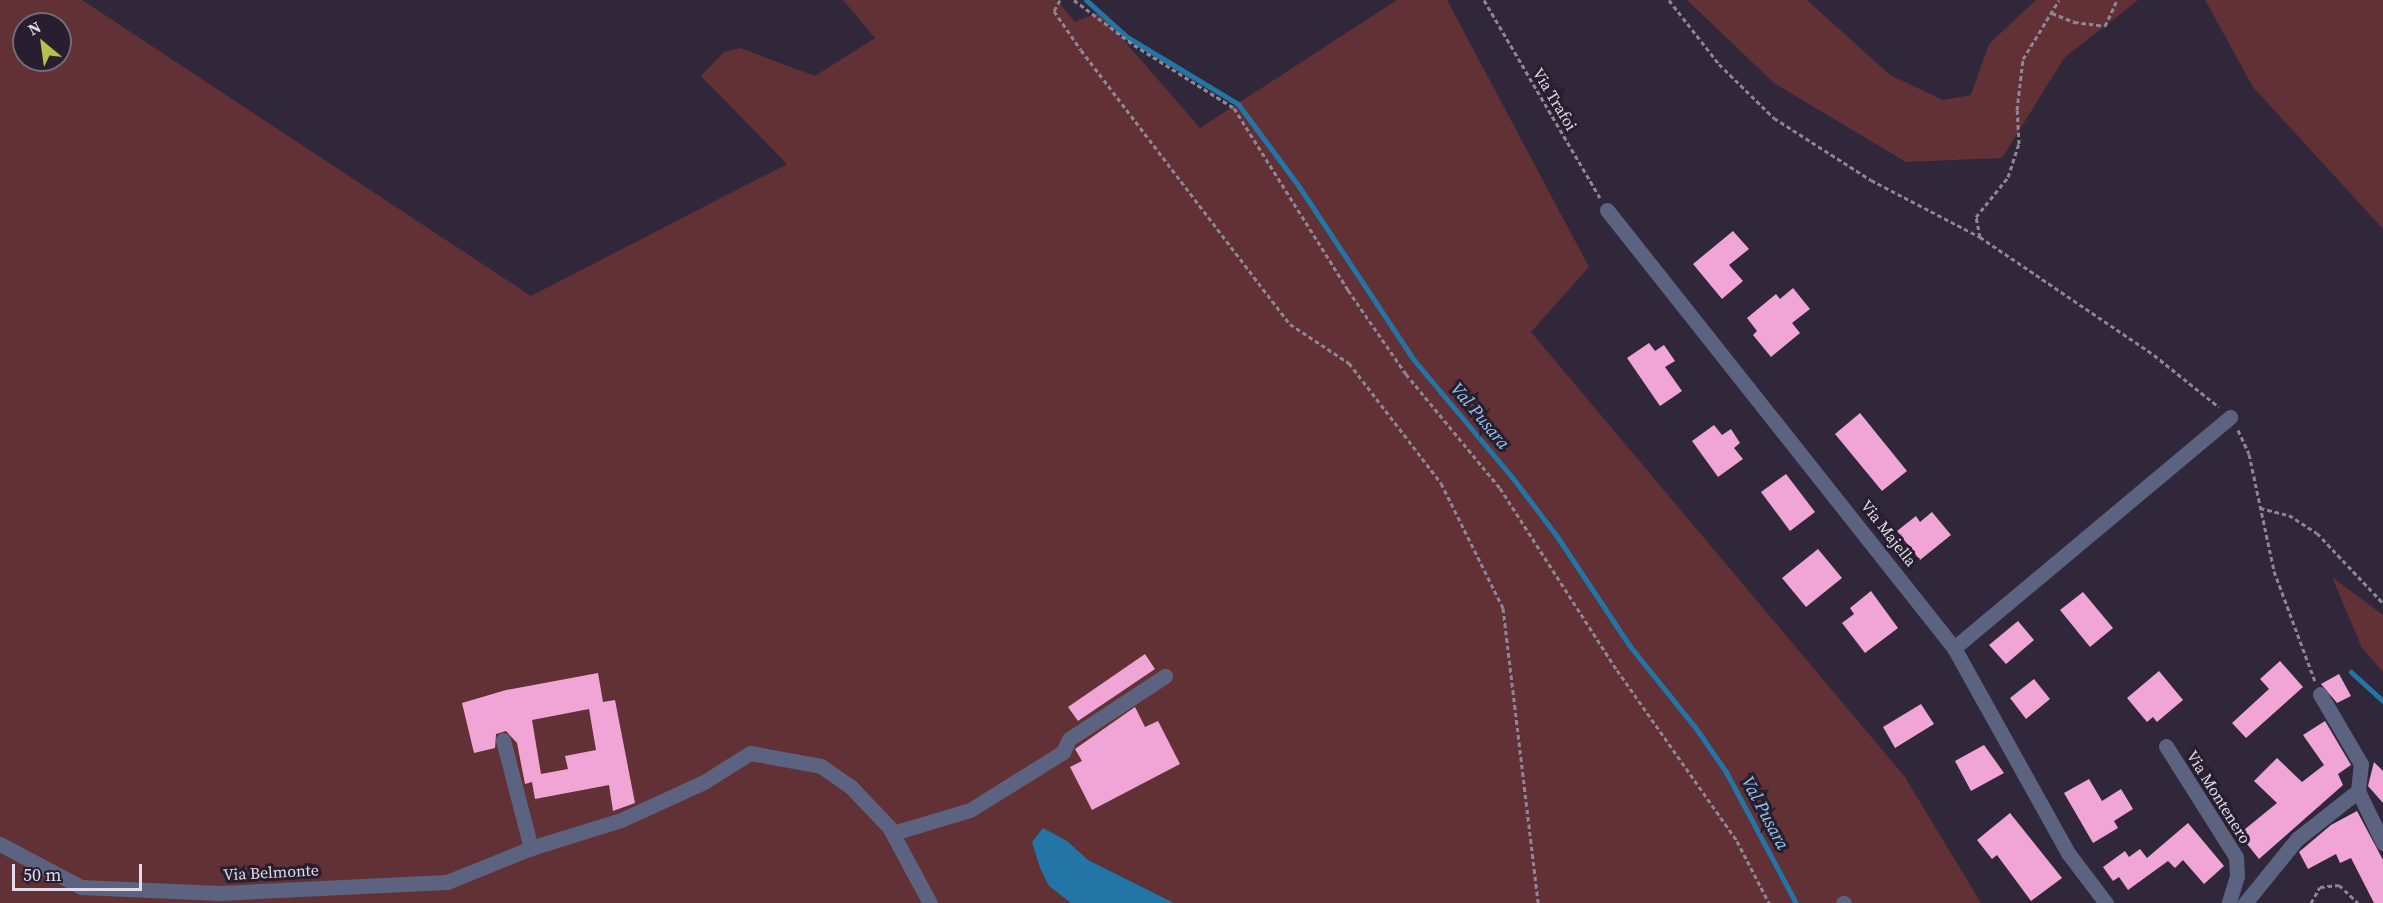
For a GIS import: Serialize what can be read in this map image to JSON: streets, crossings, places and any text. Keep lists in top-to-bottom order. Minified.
{"streets":{"street":["Via Majella","Via Montenero","Via Belmonte"],"path":["Via Trafoi"]},"crossings":[["Via Trafoi","Via Majella"]],"water":["Val Pusara"],"scale_bar":"50 m","north":"top left"}
